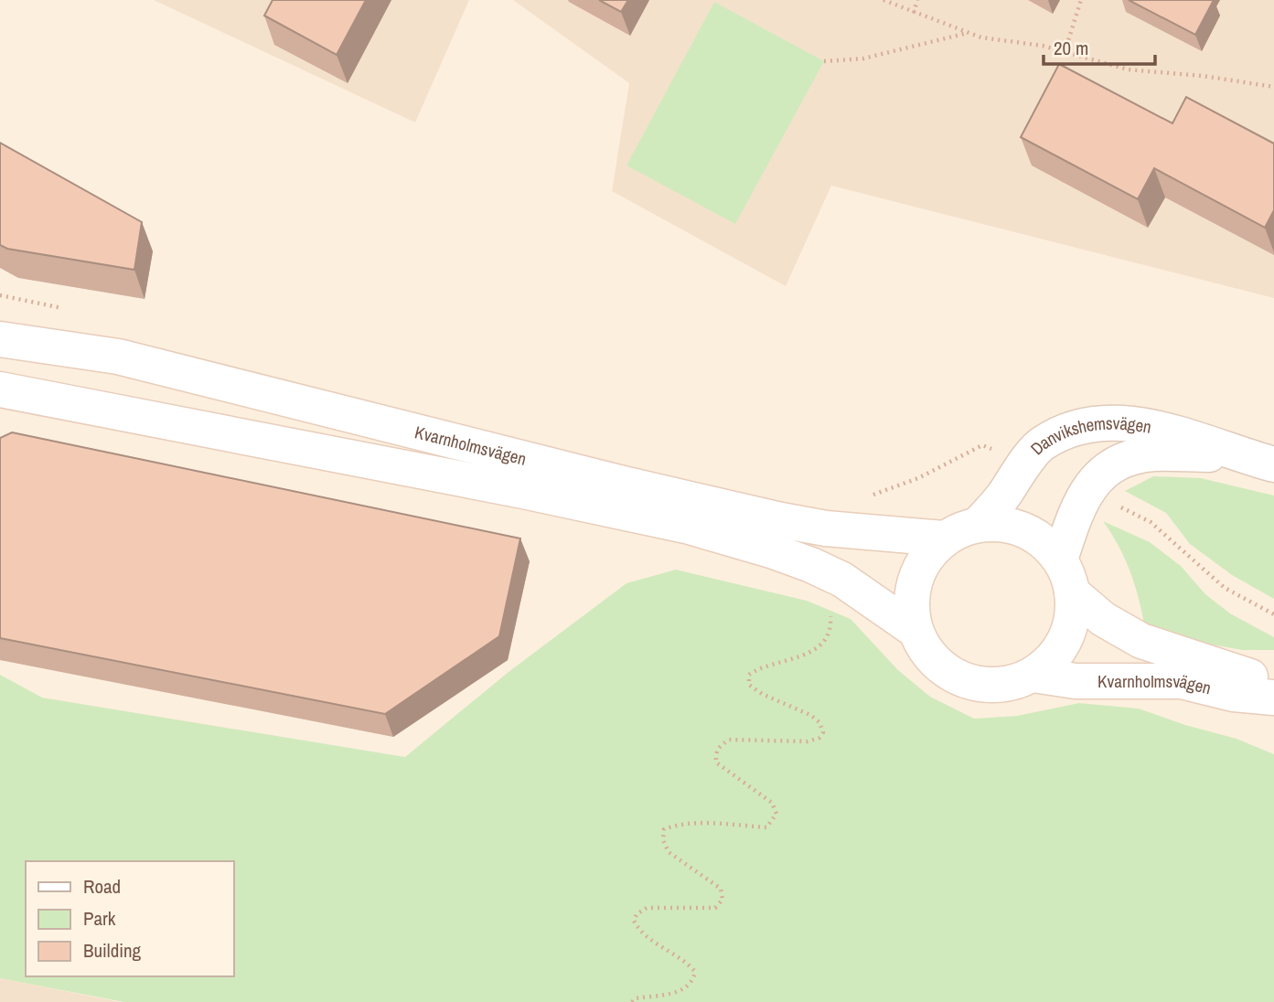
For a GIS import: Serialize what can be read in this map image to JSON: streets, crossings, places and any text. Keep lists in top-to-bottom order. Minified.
{"streets":{"street":["Danvikshemsvägen","Kvarnholmsvägen"]},"crossings":[["Danvikshemsvägen","Kvarnholmsvägen"]],"legend":["Road","Park","Building"],"scale_bar":"20 m"}
